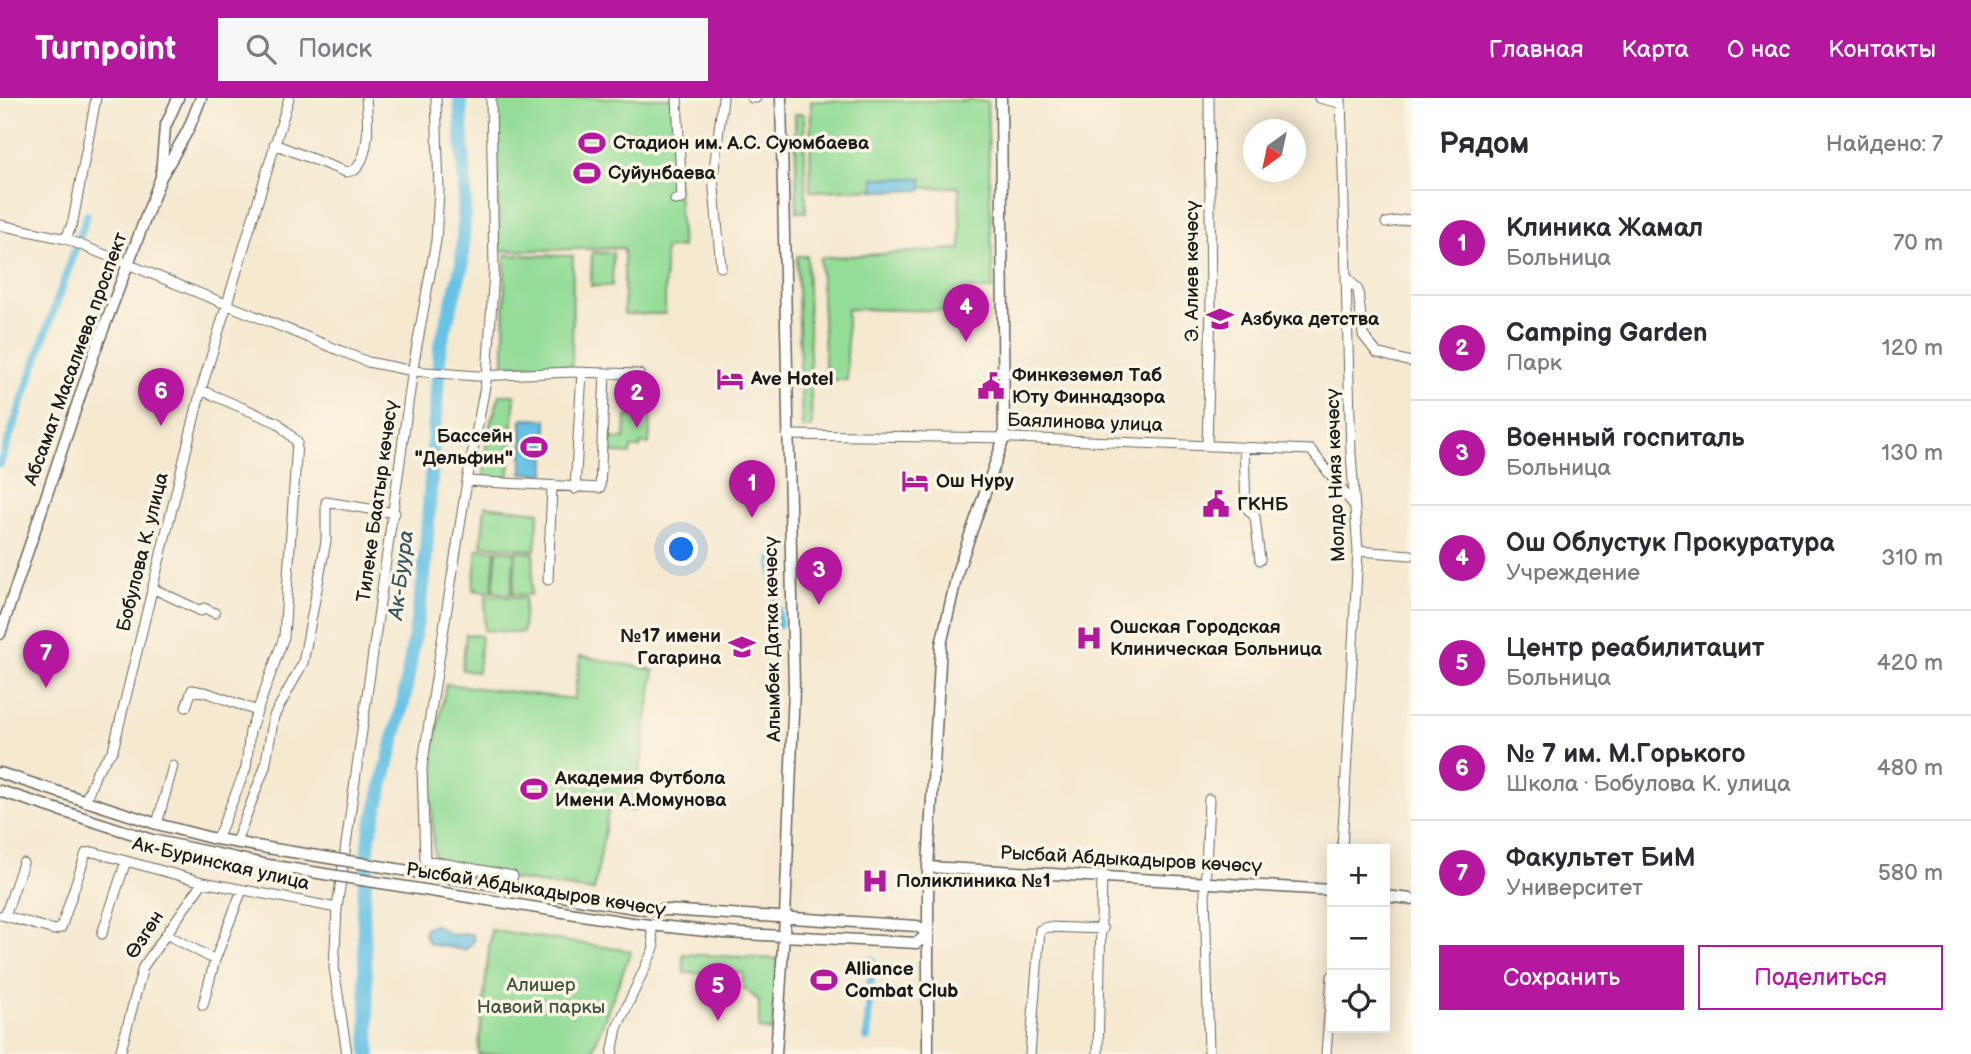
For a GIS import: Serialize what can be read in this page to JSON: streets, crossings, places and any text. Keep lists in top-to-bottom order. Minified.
{"streets":{"main road":["Абсамат Масалиева проспект","Алымбек Датка көчөсү","Рысбай Абдыкадыров көчөсү"],"street":["Э. Алиев көчөсү","Баялинова улица","Молдо Нияз көчөсү","Тилеке Баатыр көчөсү","Бобулова К. улица","Ак-Буринская улица","Өзгөн"]},"crossings":[["Э. Алиев көчөсү","Баялинова улица"],["Баялинова улица","Молдо Нияз көчөсү"],["Баялинова улица","Алымбек Датка көчөсү"],["Тилеке Баатыр көчөсү","Ак-Буринская улица"],["Бобулова К. улица","Рысбай Абдыкадыров көчөсү"],["Алымбек Датка көчөсү","Рысбай Абдыкадыров көчөсү"],["Ак-Буринская улица","Өзгөн"]],"water":["Ак-Буура"],"parks":["Алишер Навоий паркы"],"places":{"sports":["Стадион им. А.С. Суюмбаева","Суйунбаева","Бассейн \"Дельфин\"","Академия Футбола Имени А.Момунова","Alliance Combat Club"],"school or university":["Азбука детства","№17 имени Гагарина"],"hotel":["Ave Hotel","Ош Нуру"],"public building":["Финкөзөмөл Таб Юту Финнадзора","ГКНБ"],"hospital":["Ошская Городская Клиническая Больница","Поликлиника №1"]},"north":"bottom left","page":{"header":"Turnpoint","search":"Поиск","nav":["Главная","Карта","О нас","Контакты"],"heading":["Рядом","Найдено: 7"],"list":[{"mark":"1","name":"Клиника Жамал","note":"Больница","value":"70 m"},{"mark":"2","name":"Camping Garden","note":"Парк","value":"120 m"},{"mark":"3","name":"Военный госпиталь","note":"Больница","value":"130 m"},{"mark":"4","name":"Ош Облустук Прокуратура","note":"Учреждение","value":"310 m"},{"mark":"5","name":"Центр реабилитацит","note":"Больница","value":"420 m"},{"mark":"6","name":"№ 7 им. М.Горького","note":"Школа · Бобулова К. улица","value":"480 m"},{"mark":"7","name":"Факультет БиМ","note":"Университет","value":"580 m"}],"pins":["4","6","2","1","3","7","5"],"map_buttons":["+","−"],"buttons":["Сохранить","Поделиться"]}}
